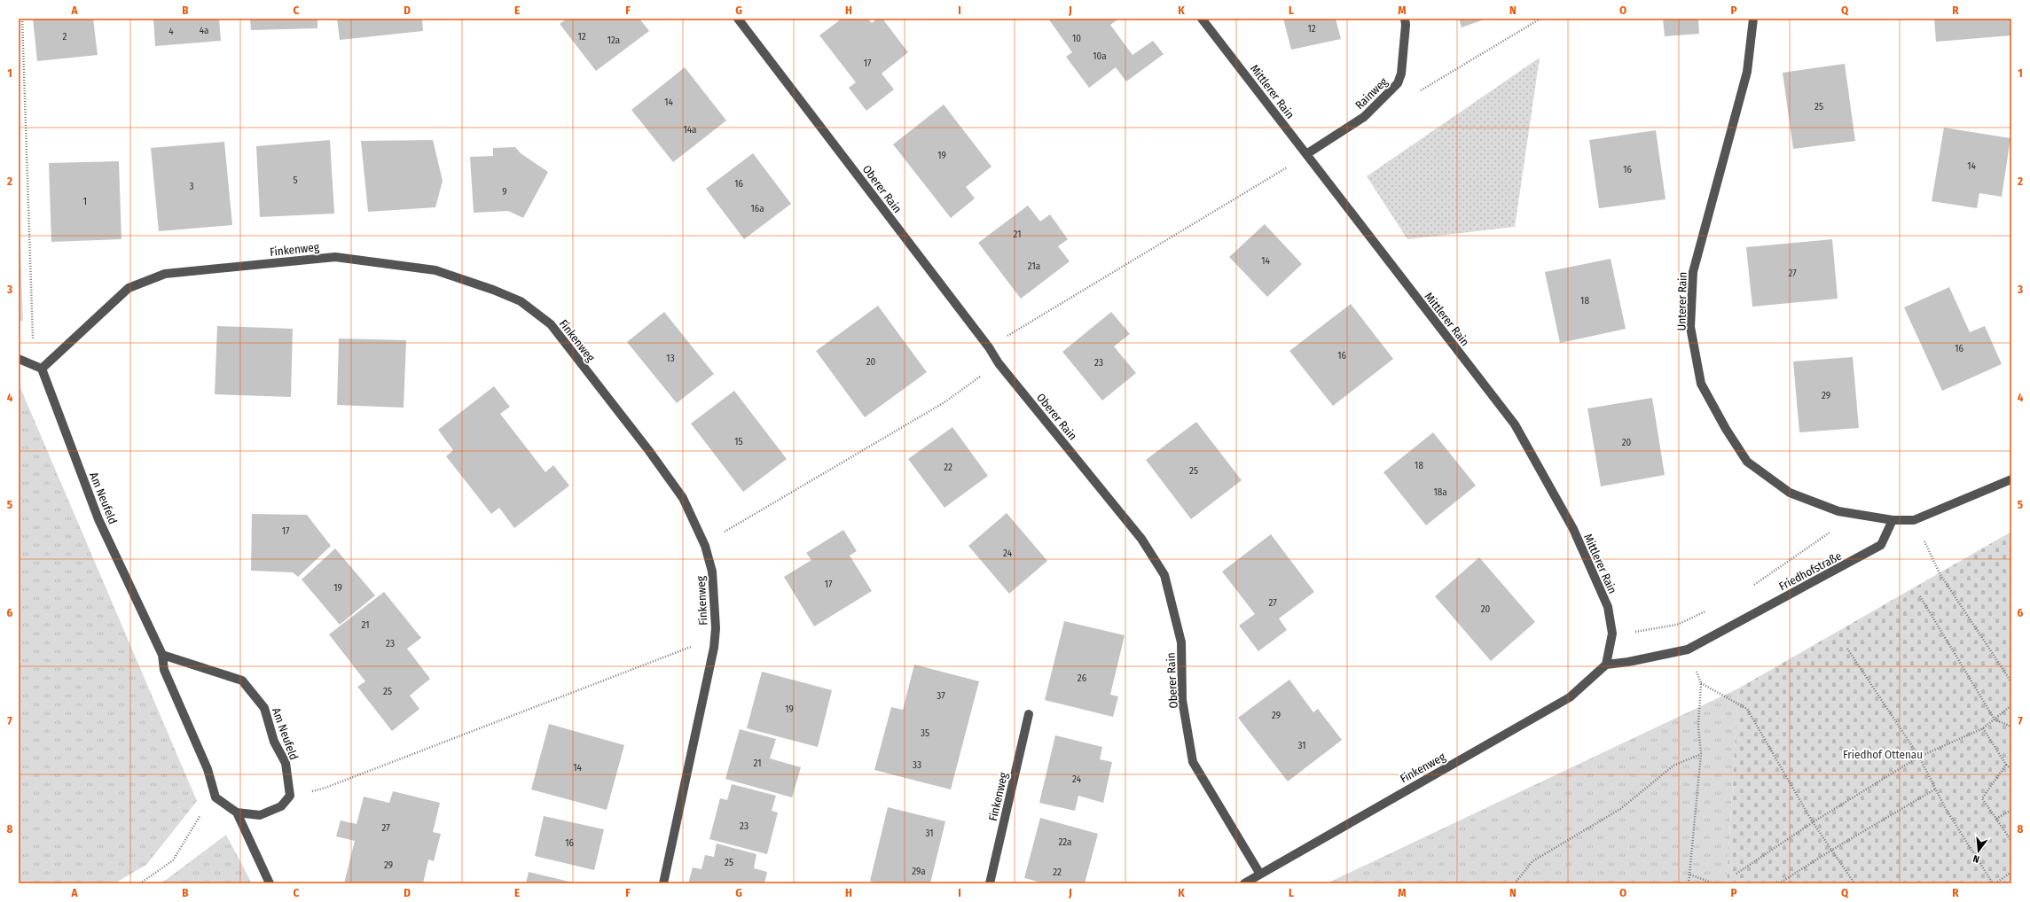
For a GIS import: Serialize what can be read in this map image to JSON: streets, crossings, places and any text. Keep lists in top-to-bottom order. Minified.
{"streets":{"street":["Mittlerer Rain","Rainweg","Oberer Rain","Finkenweg","Unterer Rain","Am Neufeld","Friedhofstraße"]},"crossings":[["Mittlerer Rain","Rainweg"],["Mittlerer Rain","Finkenweg"],["Mittlerer Rain","Friedhofstraße"],["Oberer Rain","Finkenweg"],["Finkenweg","Am Neufeld"],["Finkenweg","Friedhofstraße"],["Unterer Rain","Friedhofstraße"]],"parks":["Friedhof Ottenau"],"house_numbers":["12","4a","4","2","12","10","12a","10a","17","14","25","14a","19","14","16","5","16","3","9","1","16a","21","14","21a","27","18","16","16","13","20","23","29","15","20","18","22","25","18a","17","24","17","19","27","20","21","23","26","25","37","19","29","35","31","21","33","14","24","23","27","31","22a","16","25","29","29a","22"],"north":"bottom","grid":{"columns":["A","B","C","D","E","F","G","H","I","J","K","L","M","N","O","P","Q","R"],"rows":["1","2","3","4","5","6","7","8"]}}
